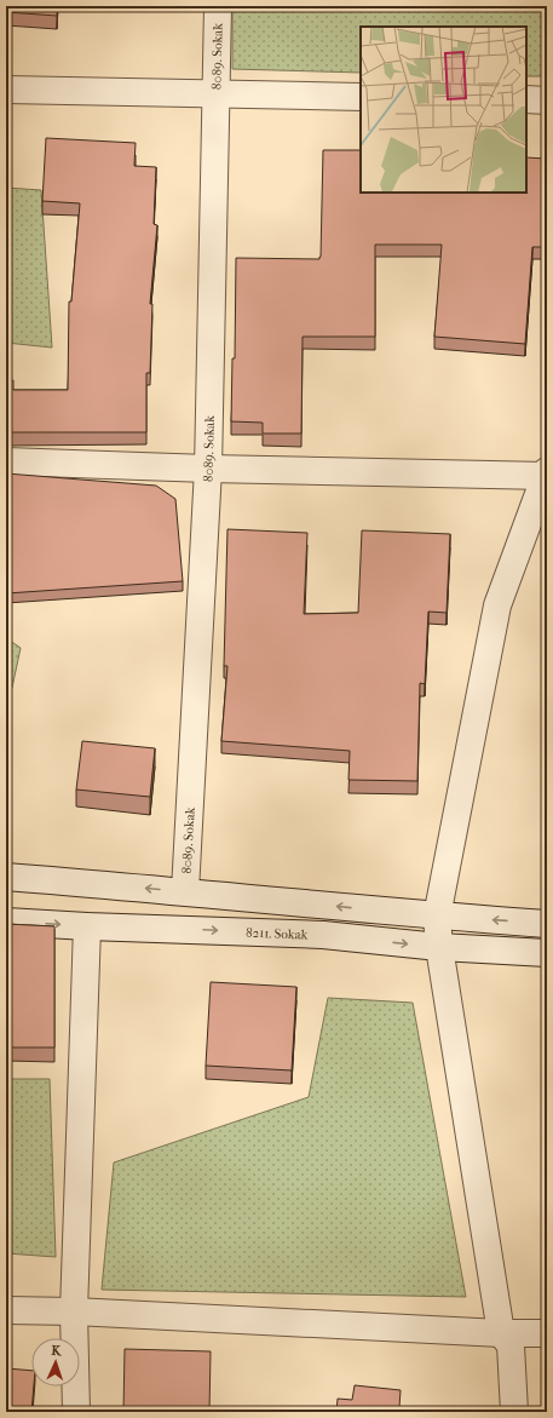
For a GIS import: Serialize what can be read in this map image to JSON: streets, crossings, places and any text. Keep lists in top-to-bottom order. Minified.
{"streets":{"street":["8089. Sokak","8211. Sokak"]},"north":"top"}
